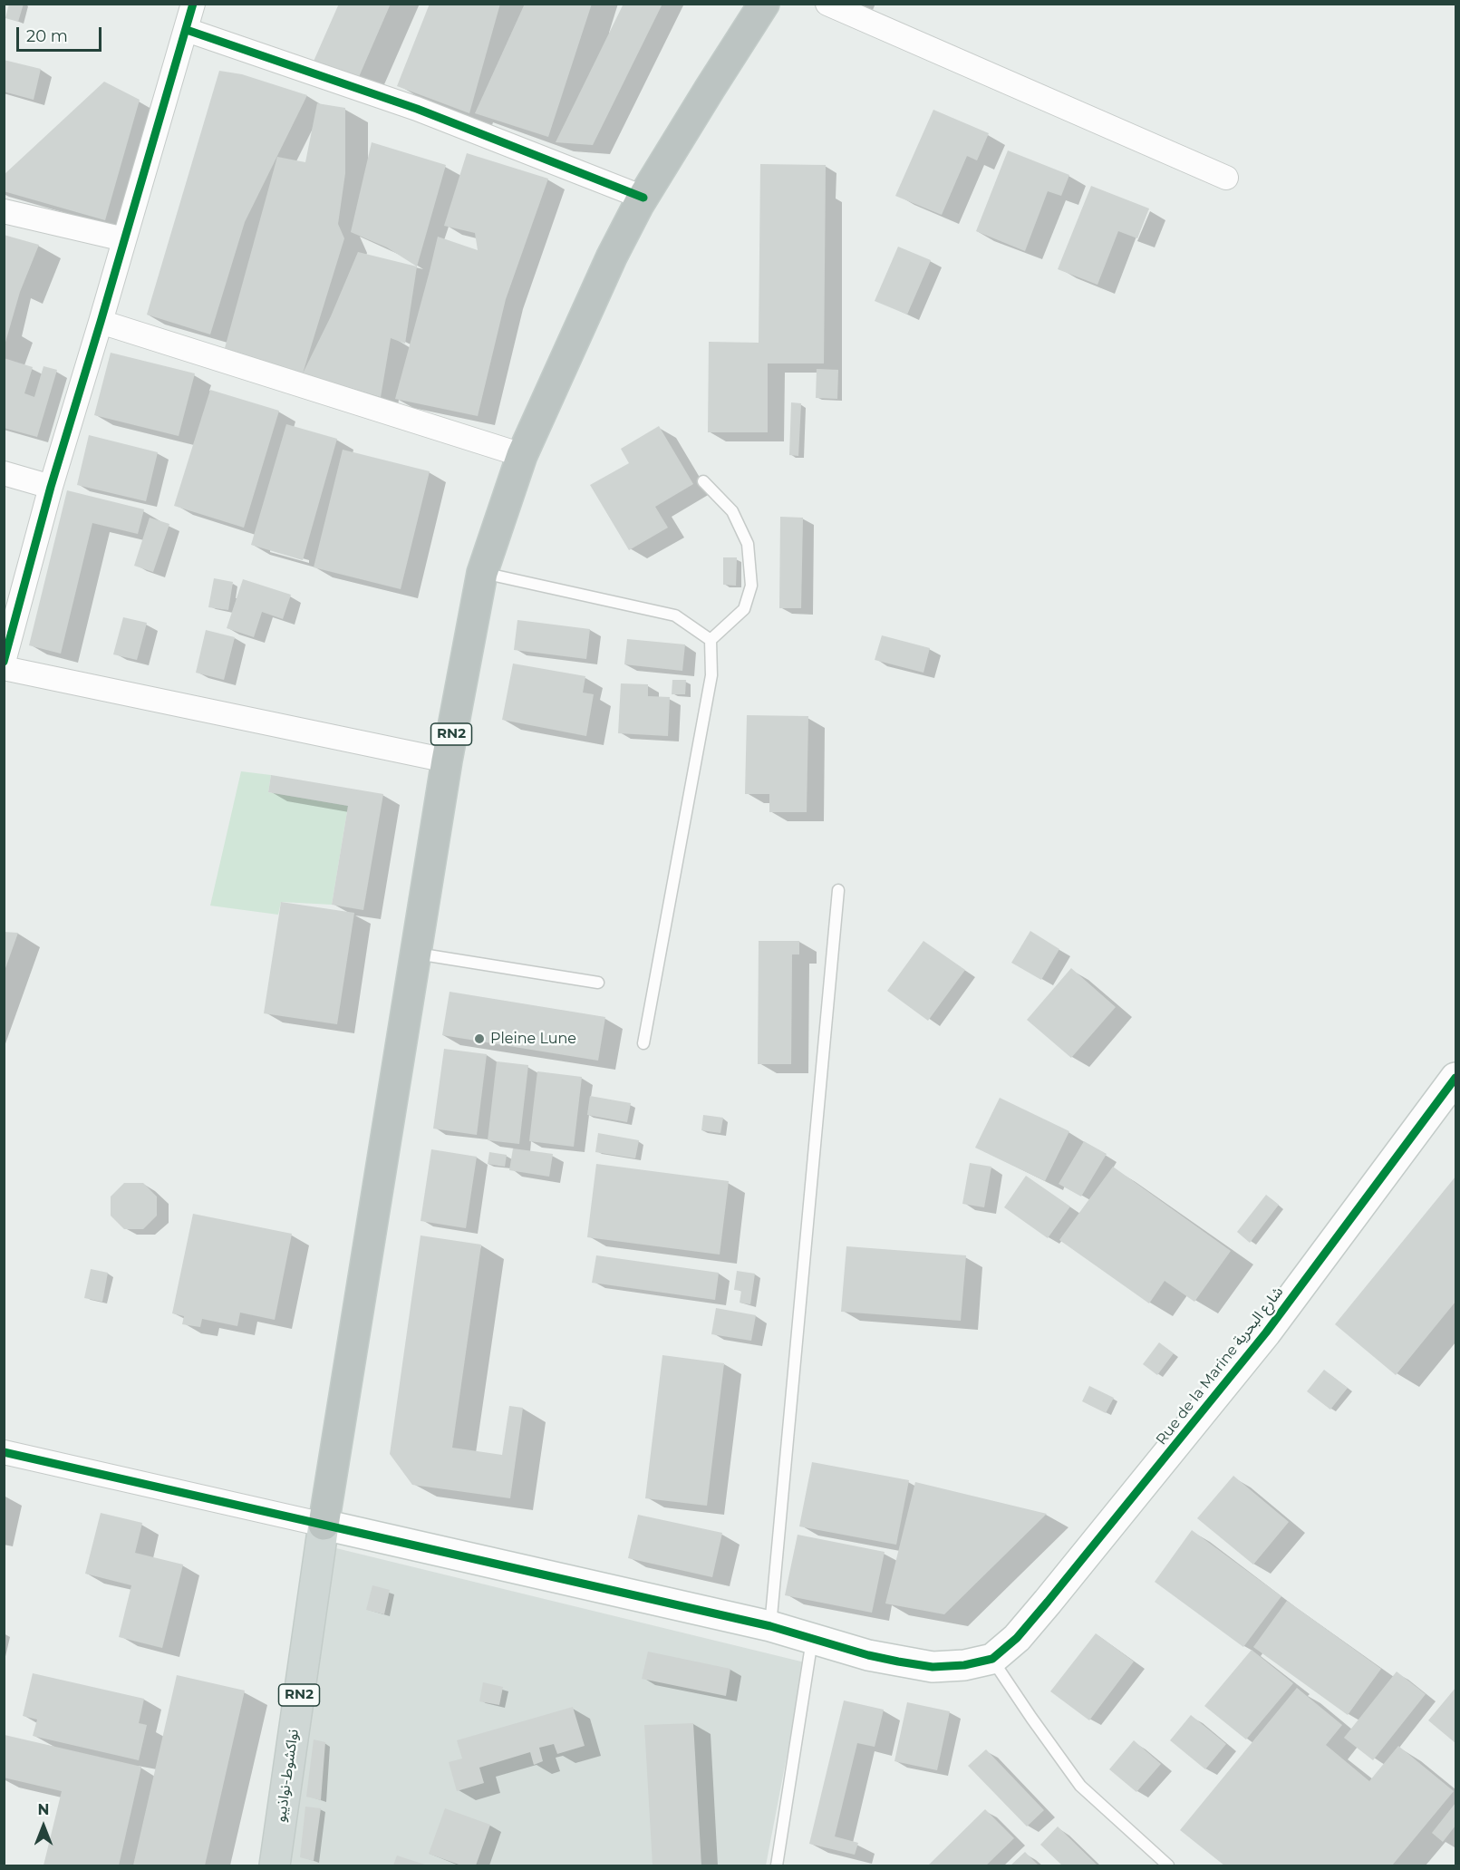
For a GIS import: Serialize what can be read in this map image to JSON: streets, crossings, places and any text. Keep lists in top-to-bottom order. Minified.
{"streets":{"highway":["RN2"],"main road":["نواكشوط-نواذيبو"],"street":["Rue de la Marine شارع البحرية"]},"crossings":[["RN2","نواكشوط-نواذيبو"]],"places":["Pleine Lune"],"scale_bar":"20 m","north":"top"}
